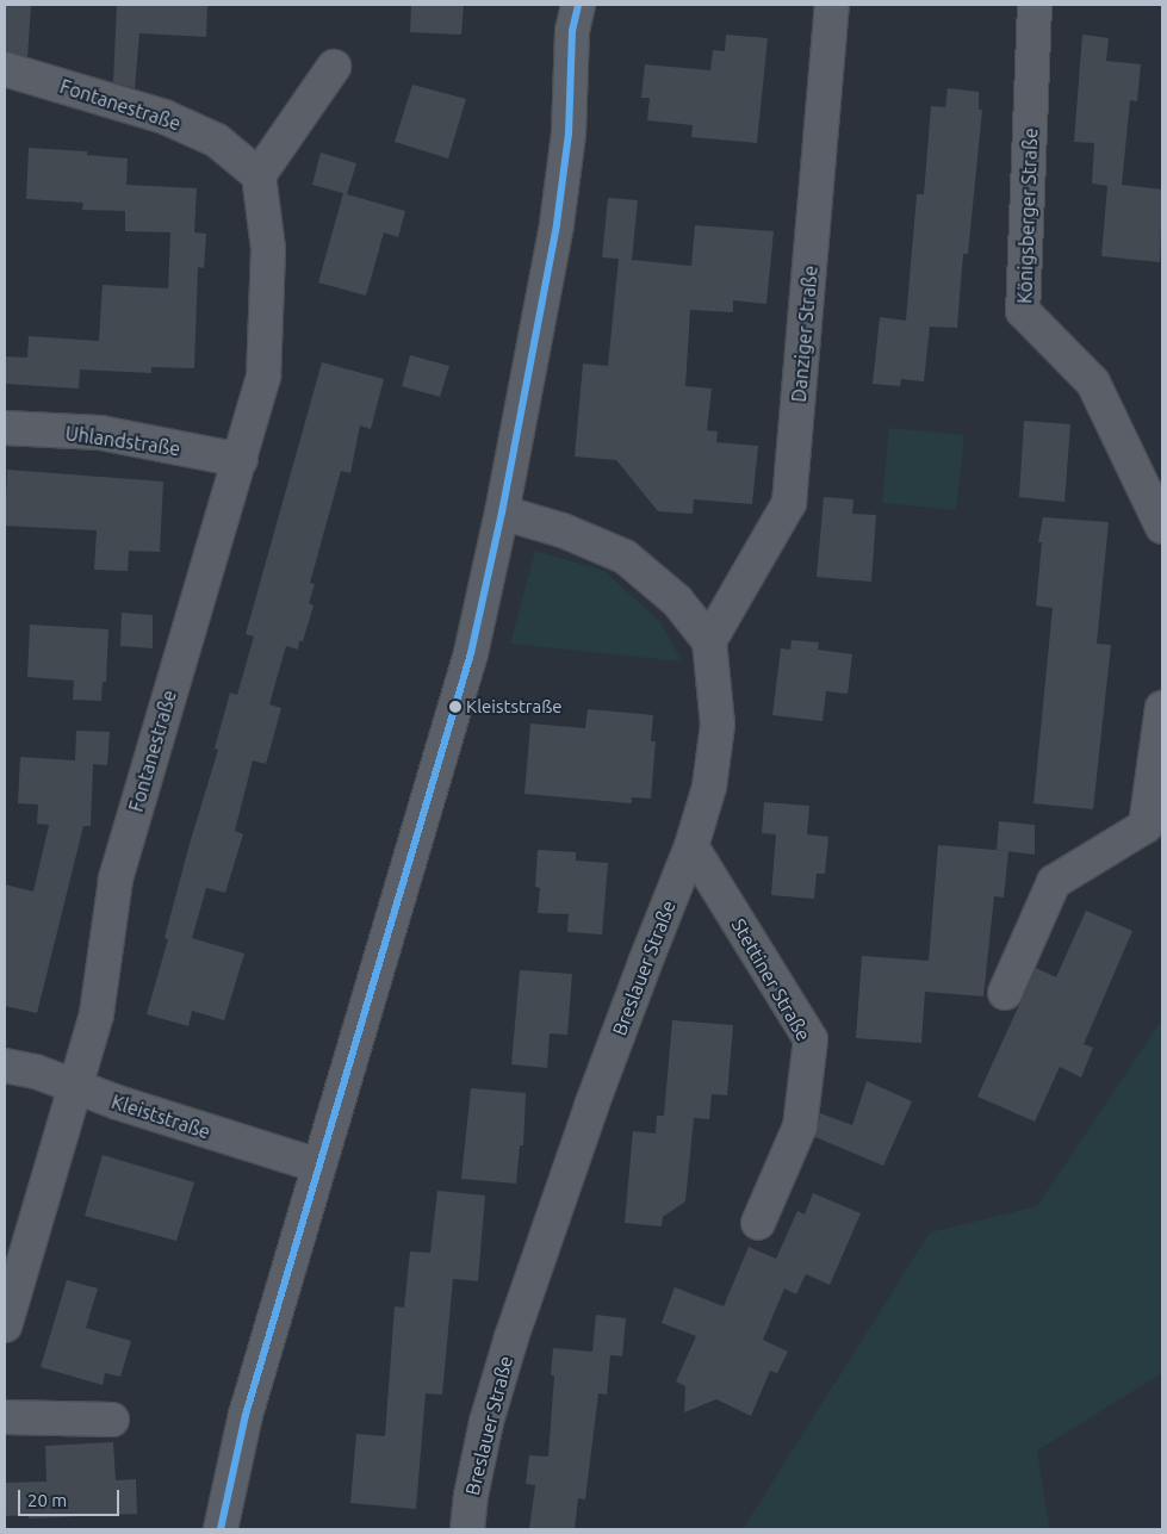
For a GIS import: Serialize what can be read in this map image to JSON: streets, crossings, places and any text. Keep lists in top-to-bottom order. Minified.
{"streets":{"street":["Fontanestraße","Königsberger Straße","Danziger Straße","Uhlandstraße","Breslauer Straße","Stettiner Straße","Kleiststraße"]},"crossings":[["Fontanestraße","Uhlandstraße"],["Fontanestraße","Kleiststraße"],["Danziger Straße","Breslauer Straße"],["Breslauer Straße","Stettiner Straße"]],"places":["Kleiststraße"],"scale_bar":"20 m"}
